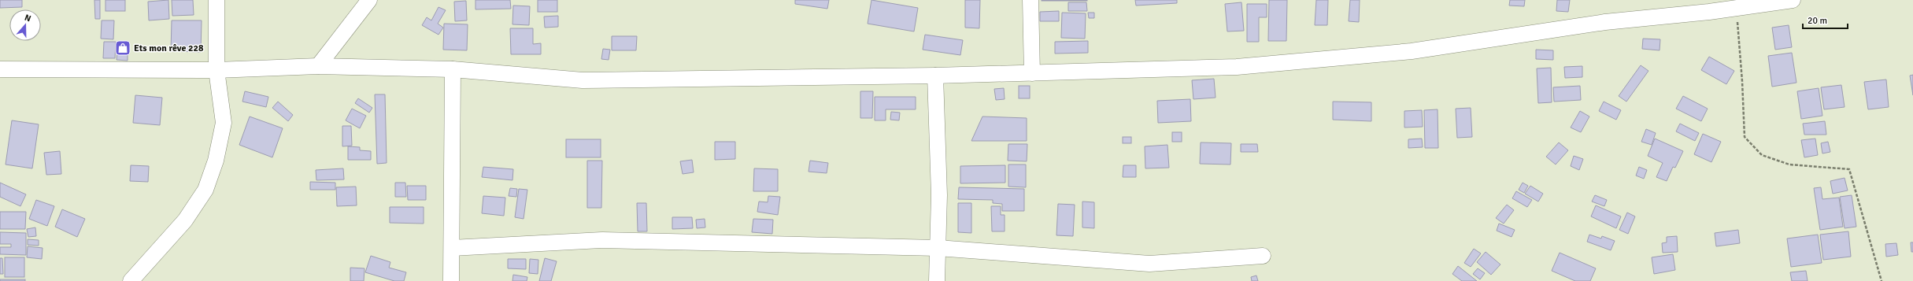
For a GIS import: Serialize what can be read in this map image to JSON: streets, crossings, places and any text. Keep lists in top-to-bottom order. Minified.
{"places":{"shop":["Ets mon rêve 228"]},"scale_bar":"20 m","north":"top"}
